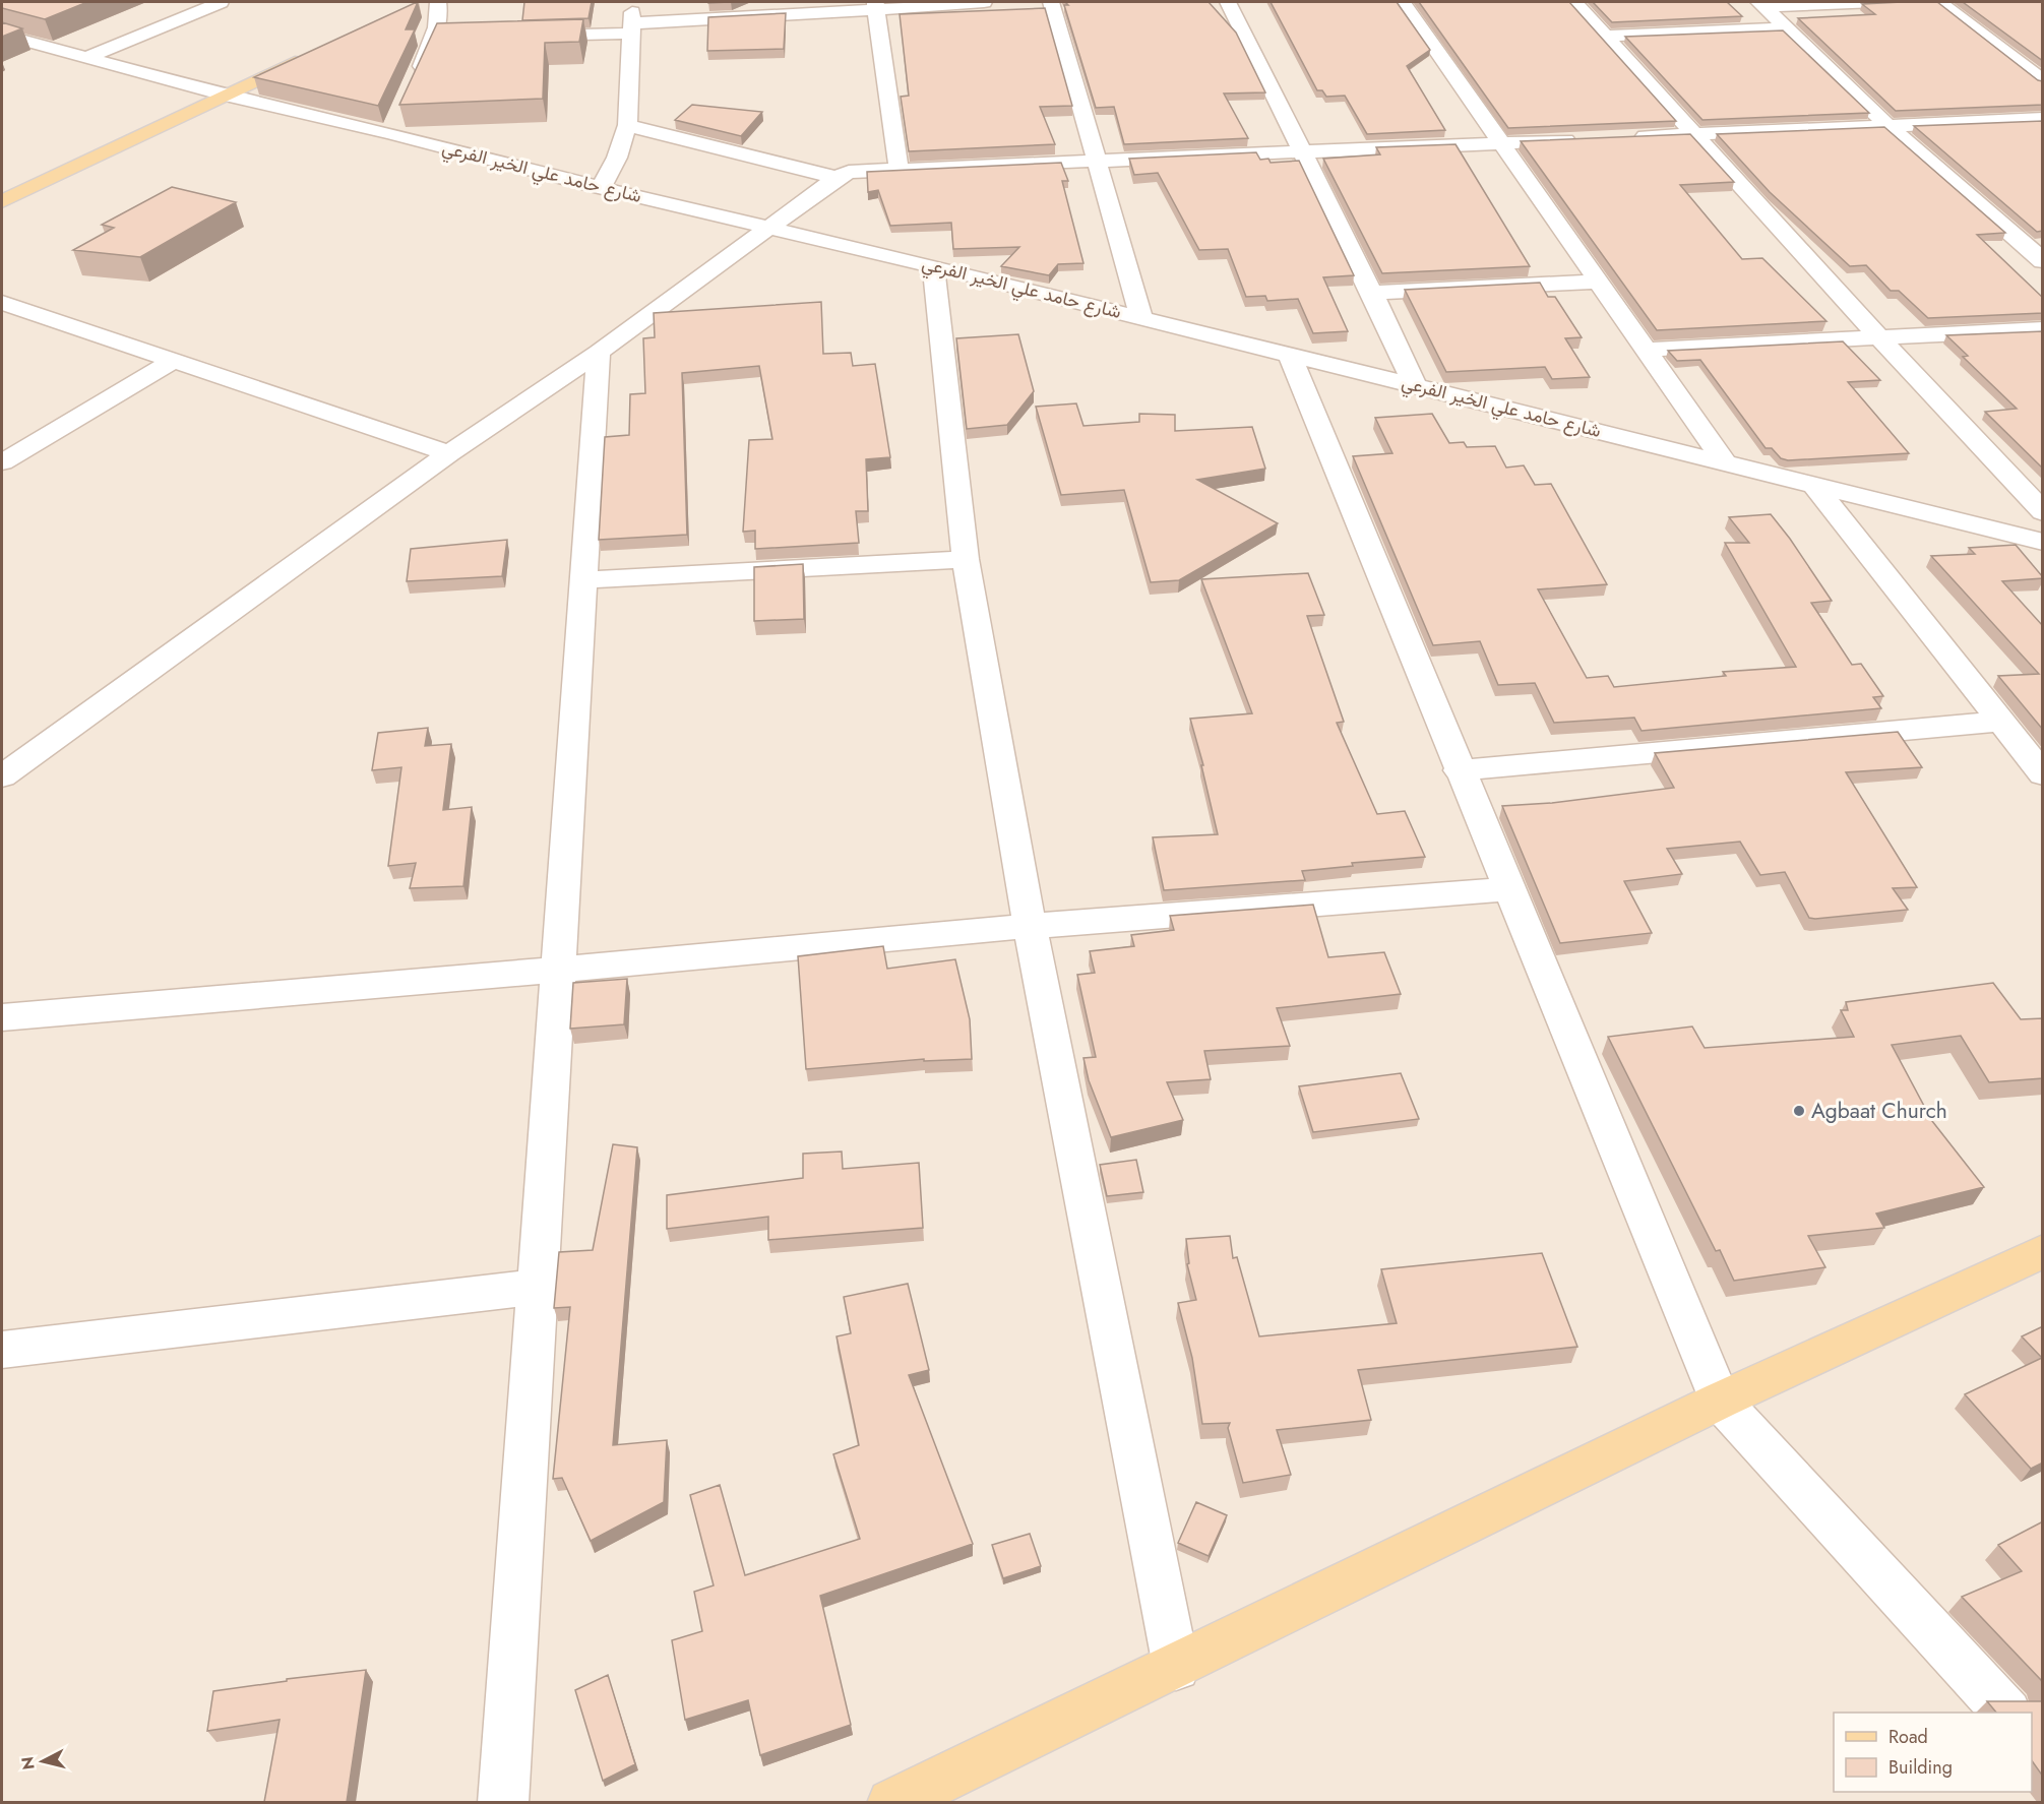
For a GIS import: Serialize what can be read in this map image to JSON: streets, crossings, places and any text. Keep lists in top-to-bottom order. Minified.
{"streets":{"street":["شارع حامد علي الخير الفرعي"]},"places":["Agbaat Church"],"legend":["Road","Building"],"north":"left"}
